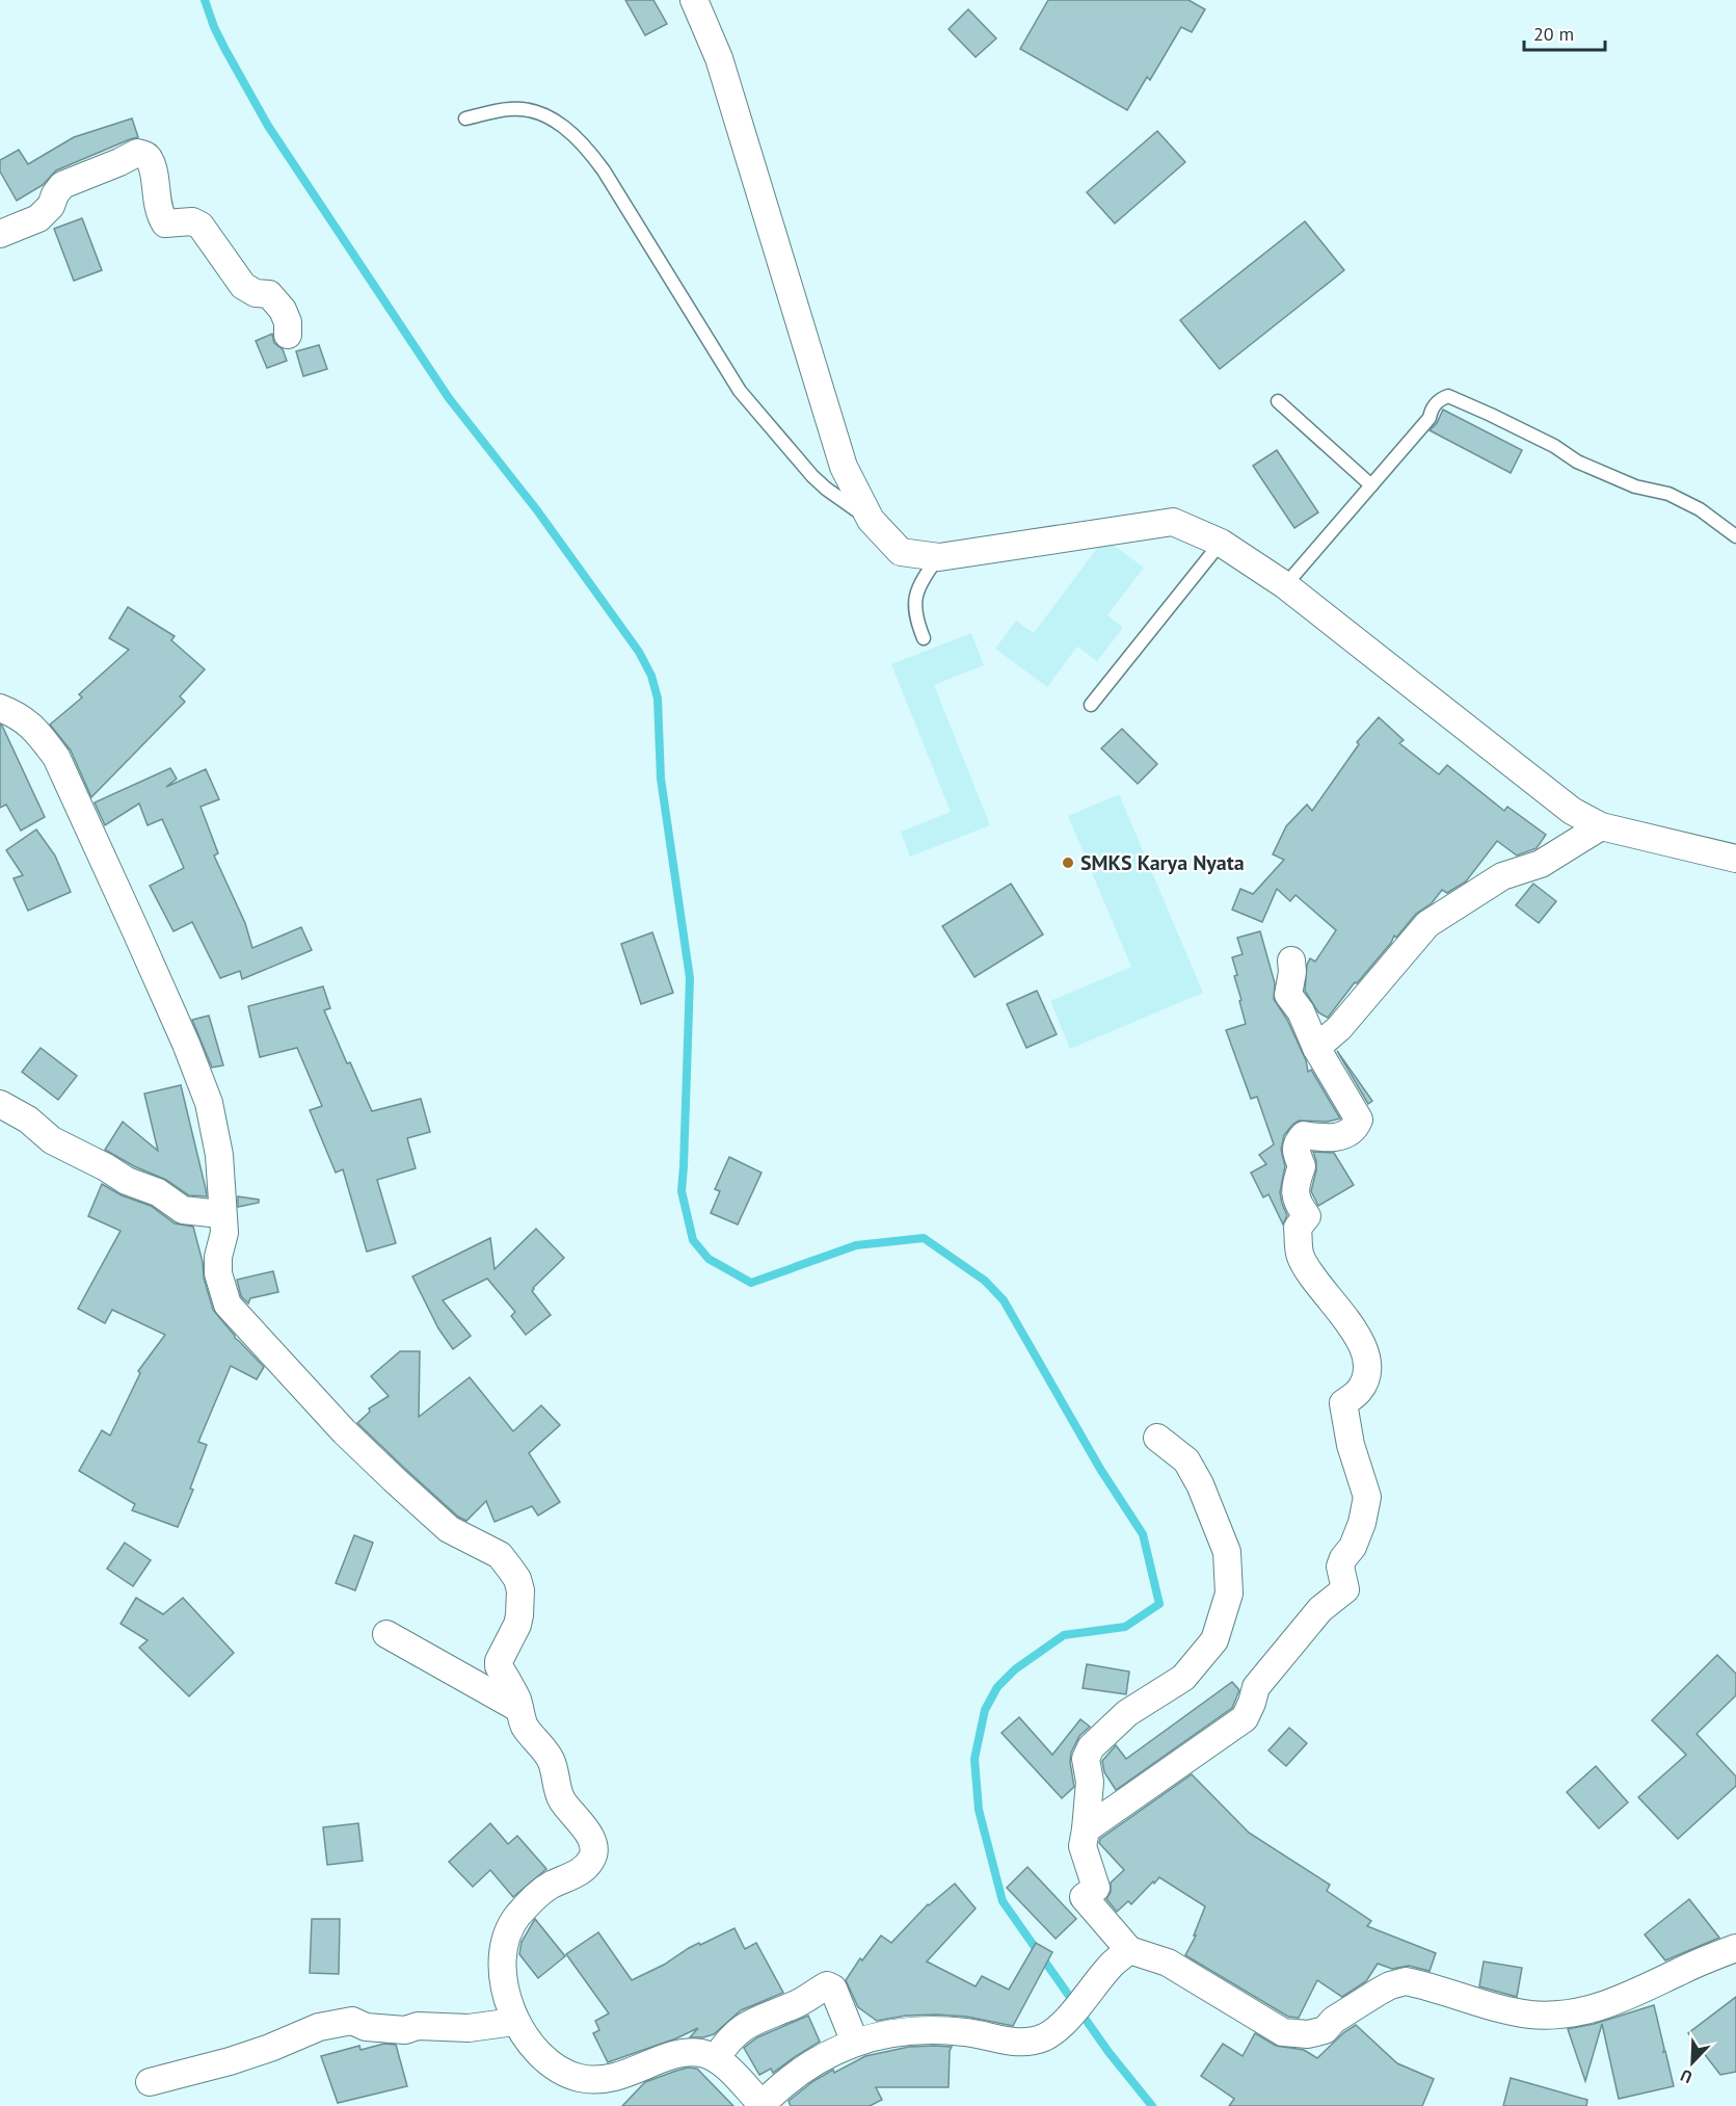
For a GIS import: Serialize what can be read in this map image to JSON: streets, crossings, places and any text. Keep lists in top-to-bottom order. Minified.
{"places":["SMKS Karya Nyata"],"scale_bar":"20 m","north":"bottom left"}
